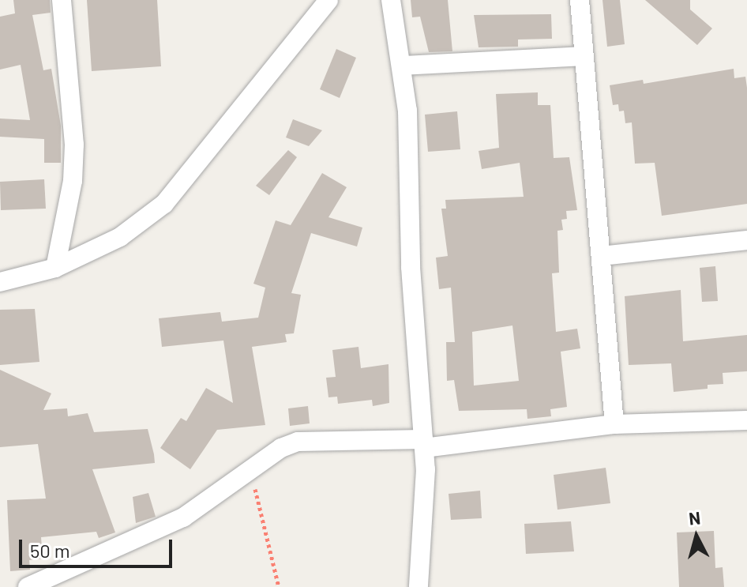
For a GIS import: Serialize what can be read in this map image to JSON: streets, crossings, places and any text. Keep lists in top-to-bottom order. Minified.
{"scale_bar":"50 m","north":"top"}
